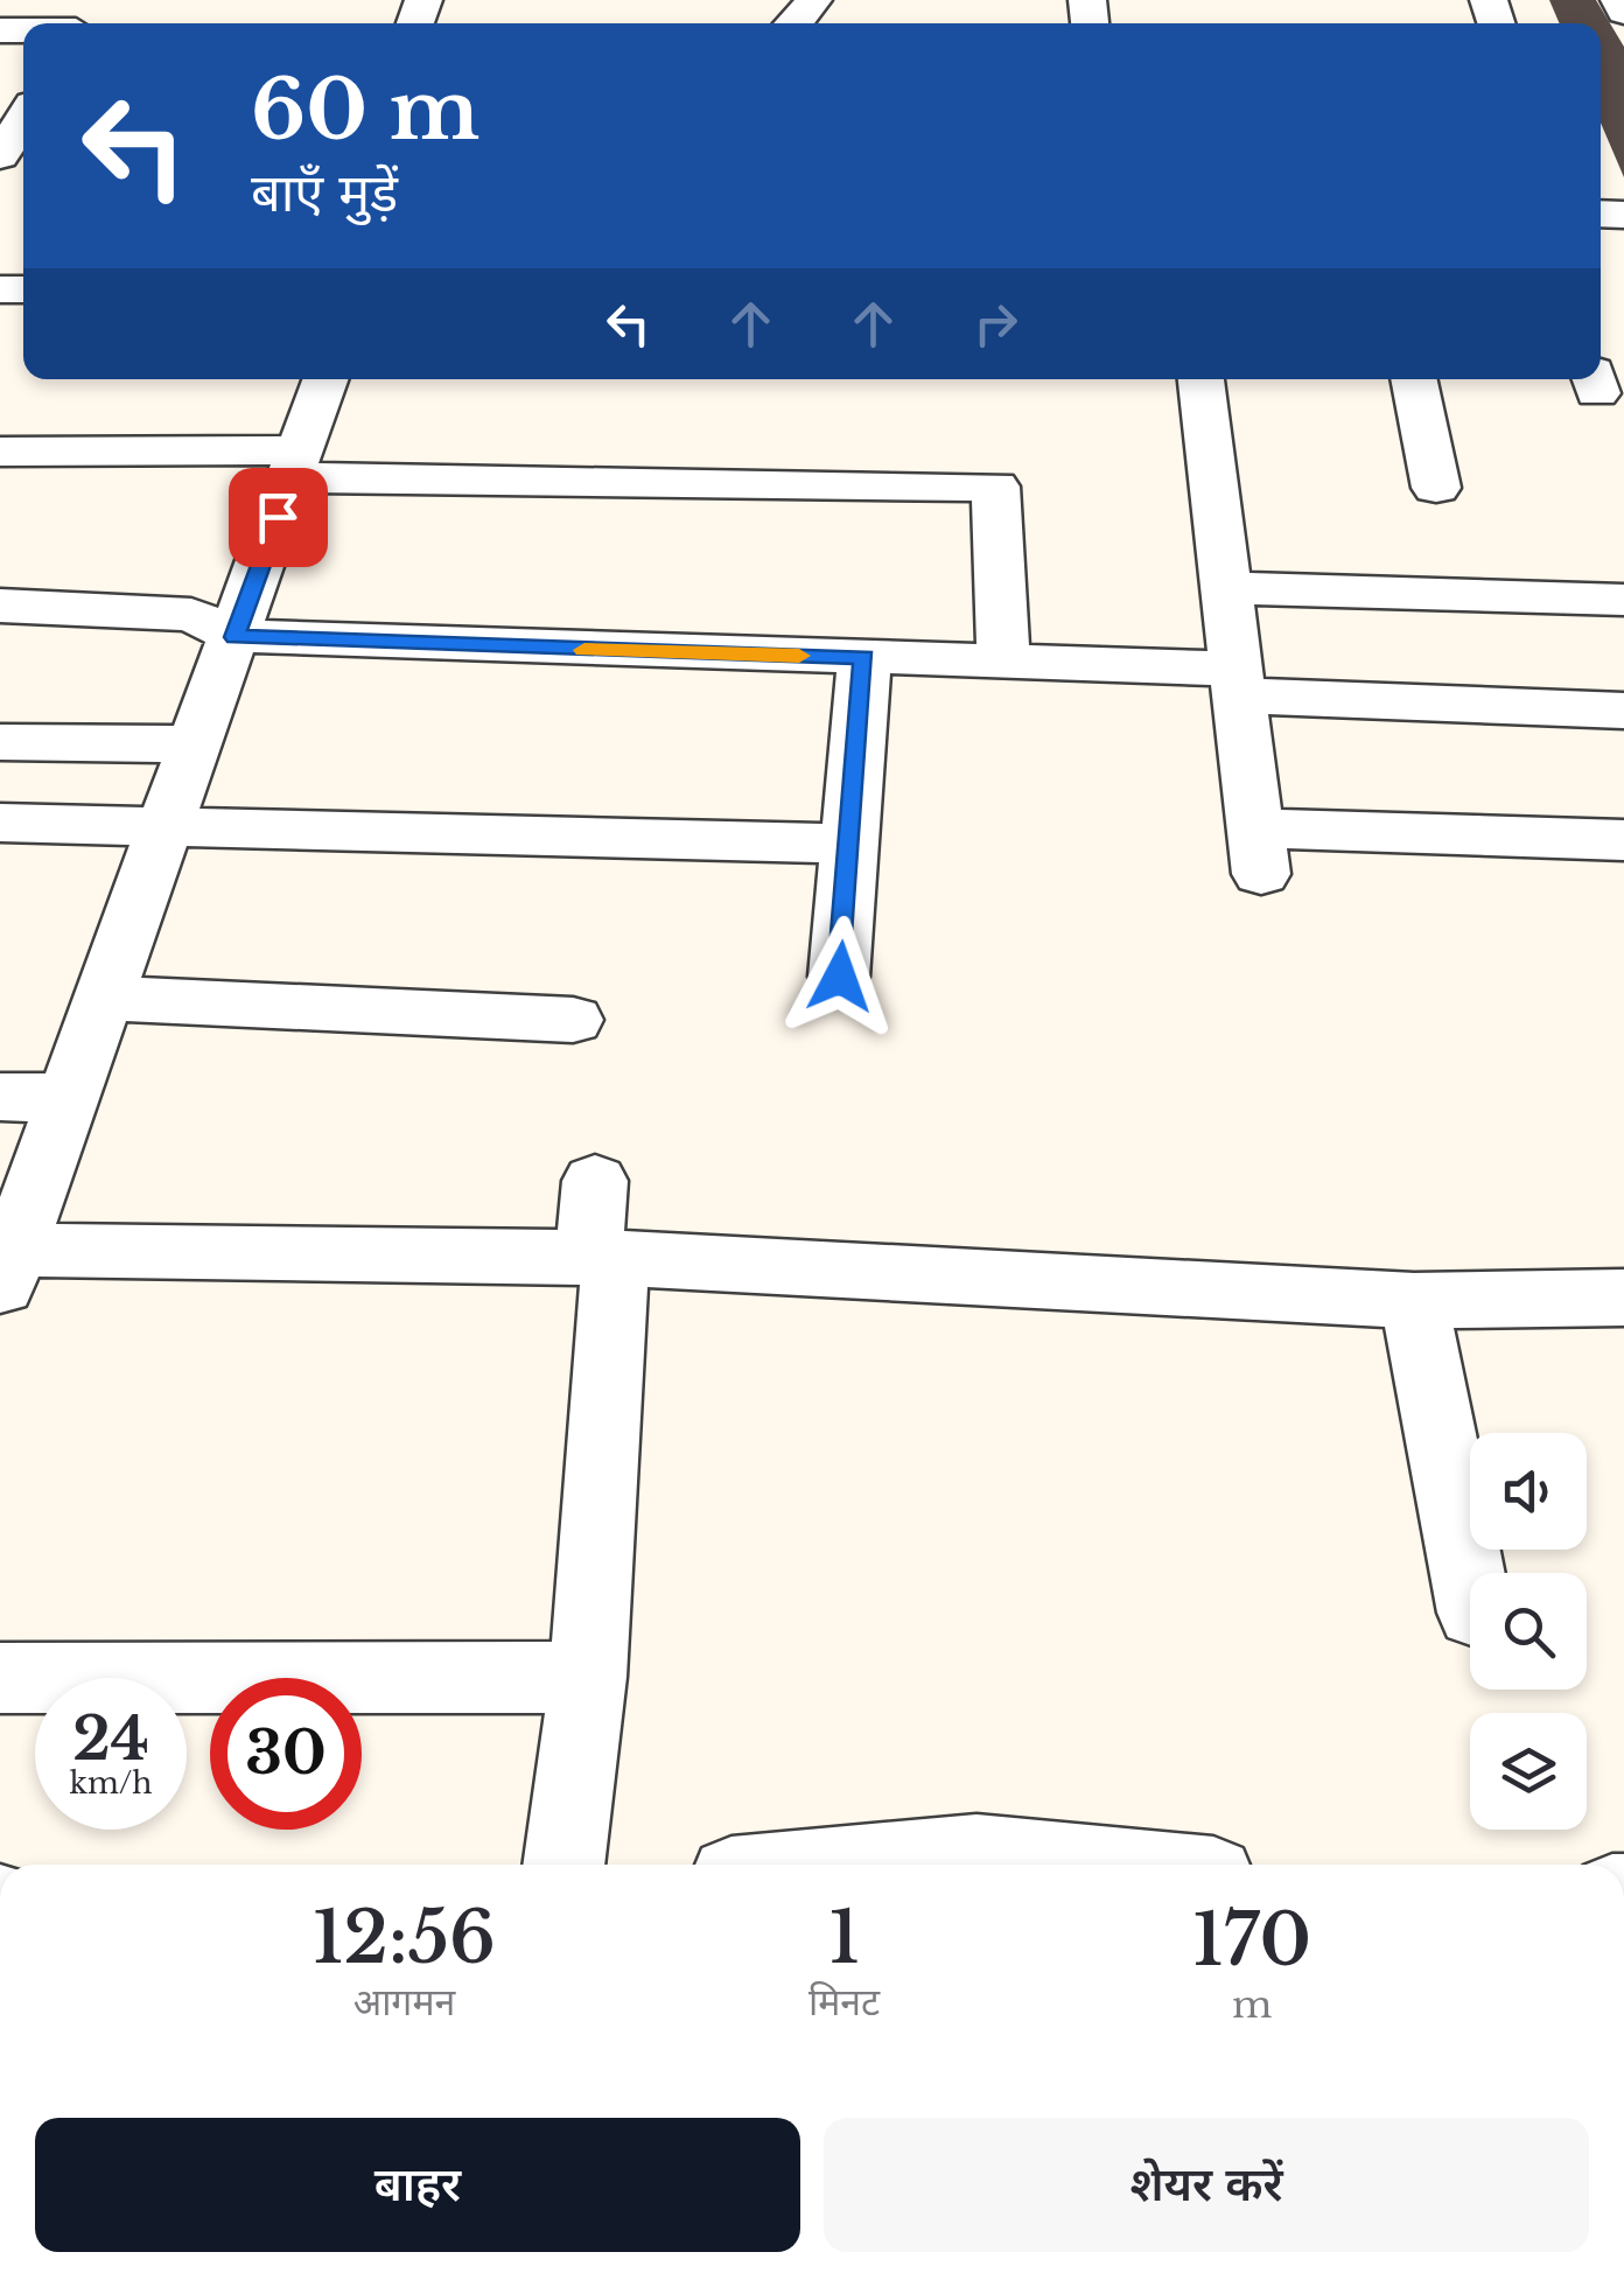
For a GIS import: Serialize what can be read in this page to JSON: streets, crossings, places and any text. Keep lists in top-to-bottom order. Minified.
{"page":{"turn":["60 m","बाएँ मुड़ें"],"speed":"24 km/h","limit":"30","eta":["12:56","आगमन","1","मिनट","170","m"],"buttons":["बाहर","शेयर करें"]}}
